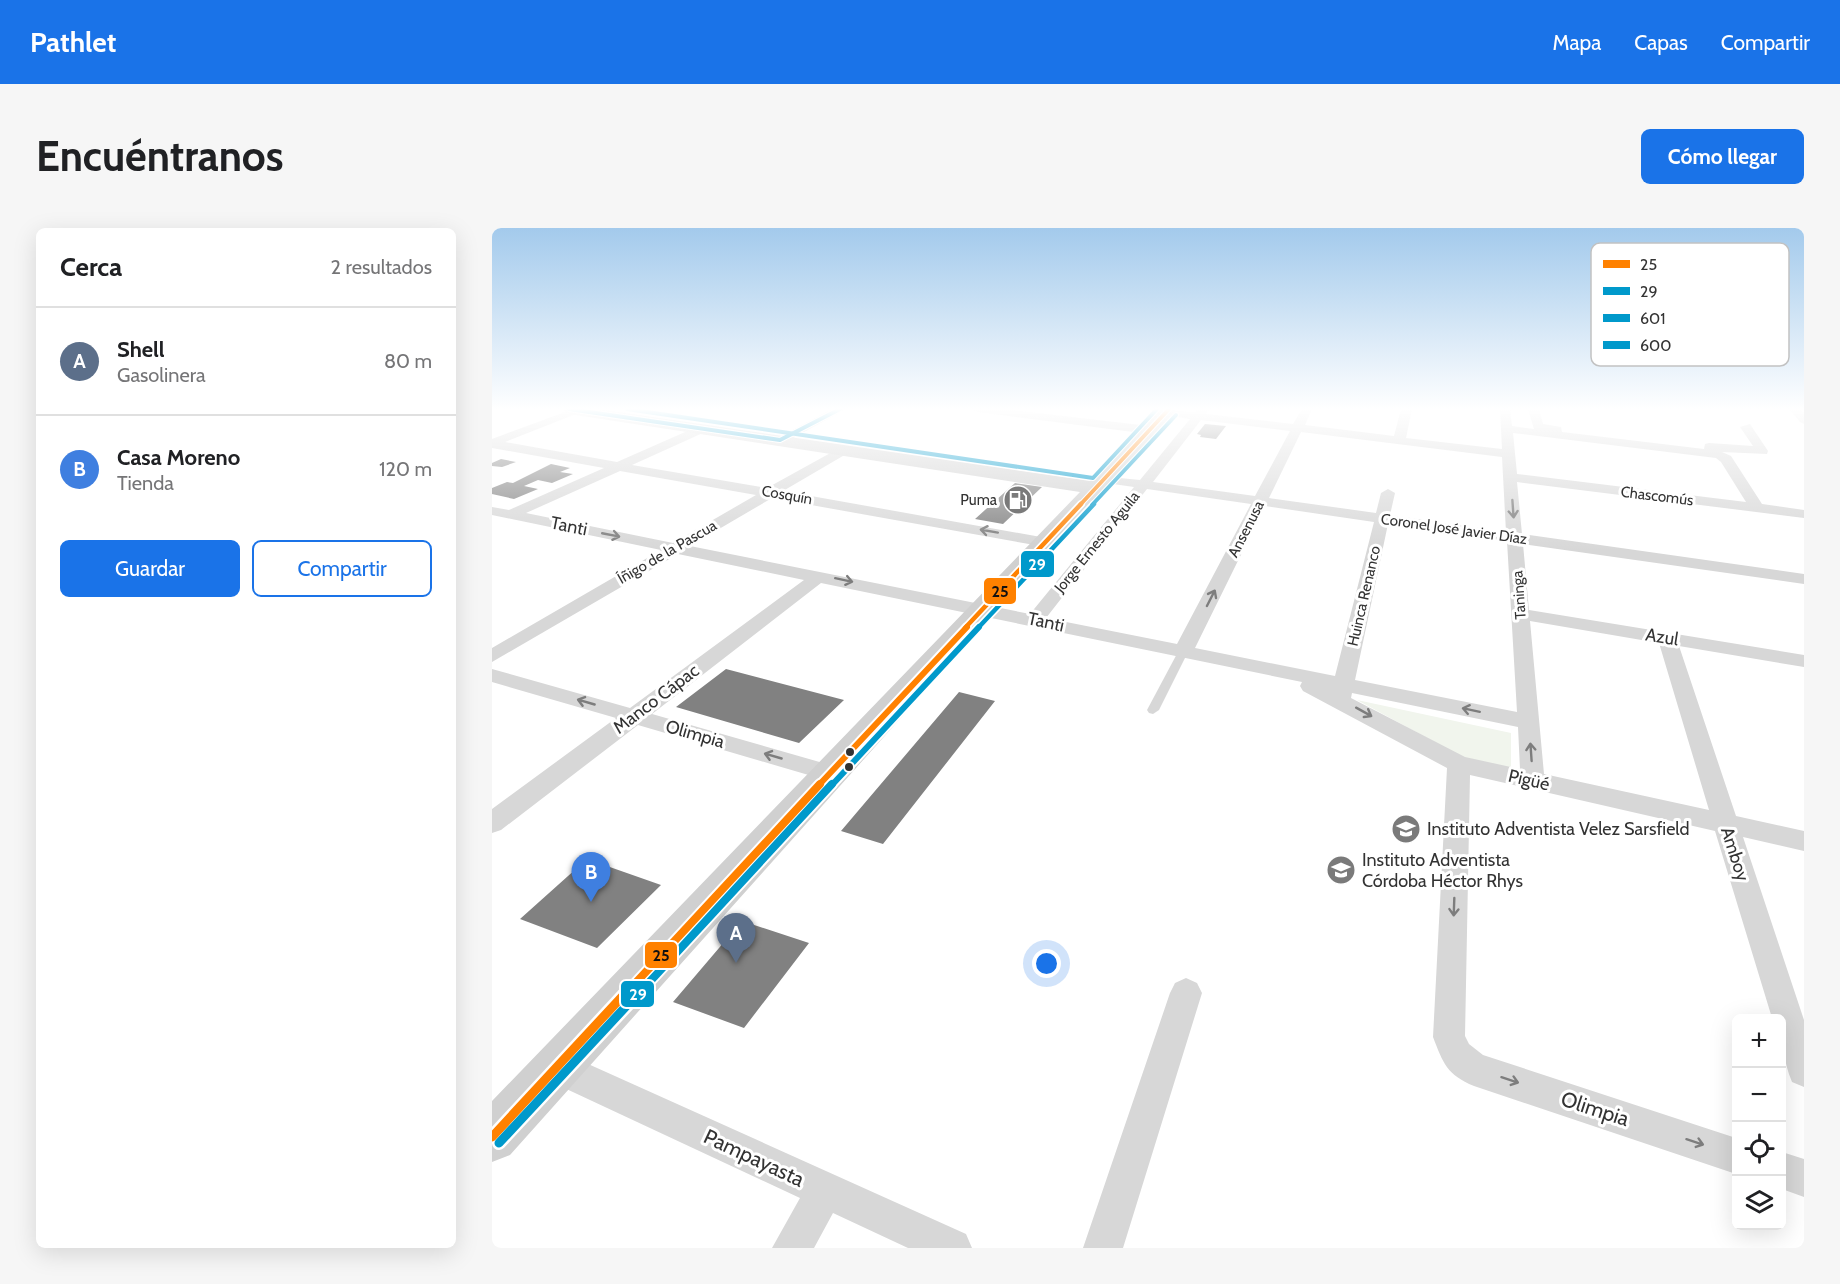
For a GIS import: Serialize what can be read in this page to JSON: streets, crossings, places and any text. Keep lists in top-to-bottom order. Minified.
{"streets":{"main road":["Coronel José Javier Díaz"],"street":["Cosquín","Chascomús","Tanti","Ansenusa","Jorge Ernesto Aguila","Íñigo de la Pascua","Taninga","Huinca Renanco","Azul","Manco Cápac","Olimpia","Pigüé","Amboy","Pampayasta"]},"crossings":[["Cosquín","Íñigo de la Pascua"],["Chascomús","Taninga"],["Tanti","Ansenusa"],["Tanti","Jorge Ernesto Aguila"],["Tanti","Íñigo de la Pascua"],["Tanti","Manco Cápac"],["Tanti","Pigüé"],["Ansenusa","Coronel José Javier Díaz"],["Coronel José Javier Díaz","Jorge Ernesto Aguila"],["Coronel José Javier Díaz","Taninga"],["Coronel José Javier Díaz","Huinca Renanco"],["Taninga","Azul"],["Taninga","Pigüé"],["Huinca Renanco","Pigüé"],["Azul","Amboy"],["Manco Cápac","Olimpia"],["Olimpia","Pigüé"],["Pigüé","Amboy"]],"one_way":["Cosquín","Tanti","Ansenusa"],"places":{"fuel station":["Puma"],"school or university":["Instituto Adventista Velez Sarsfield","Instituto Adventista Córdoba Héctor Rhys"]},"lines":["transit line 25","transit line 29","transit line 601"],"legend":["25","29","601","600"],"page":{"header":"Pathlet","nav":["Mapa","Capas","Compartir"],"buttons":["Cómo llegar",["Guardar","Compartir"]],"title":"Encuéntranos","heading":["Cerca","2 resultados"],"list":[{"mark":"A","name":"Shell","note":"Gasolinera","value":"80 m"},{"mark":"B","name":"Casa Moreno","note":"Tienda","value":"120 m"}],"pins":["B","A"],"map_buttons":["+","−"]}}
